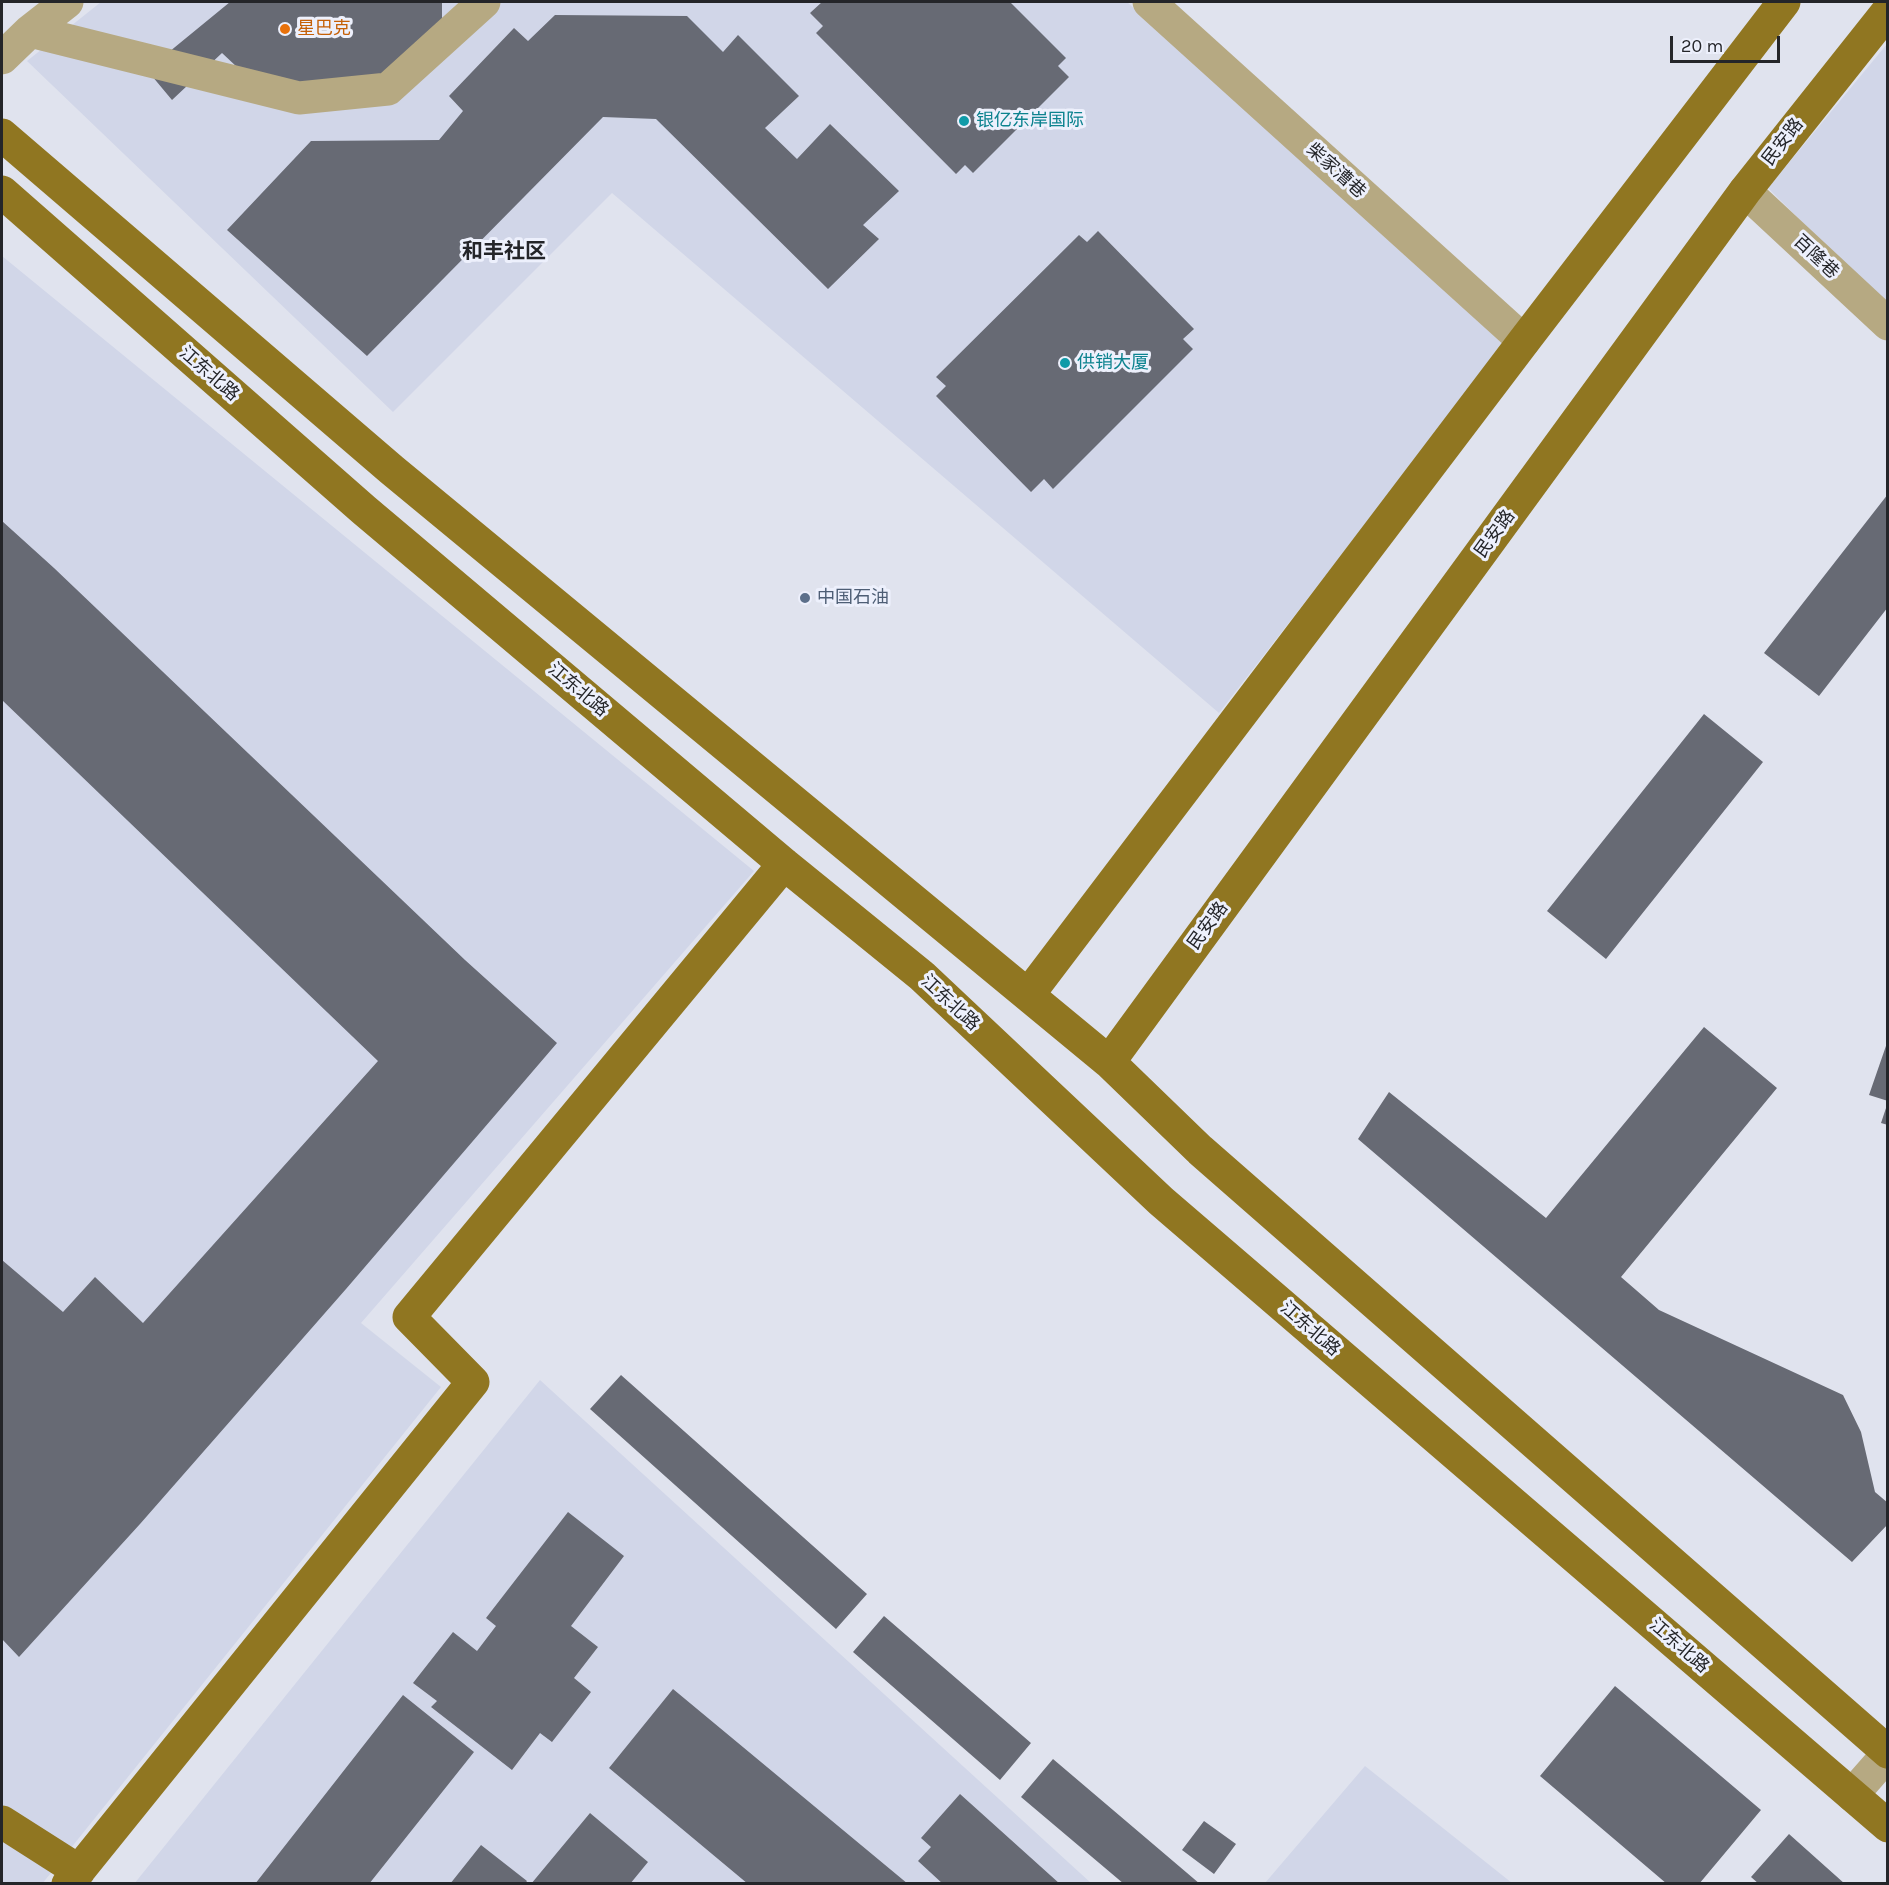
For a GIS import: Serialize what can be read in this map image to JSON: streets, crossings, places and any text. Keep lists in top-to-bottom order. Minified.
{"streets":{"main road":["民安路","江东北路"],"street":["柴家漕巷","百隆巷"]},"crossings":[["民安路","百隆巷"]],"districts":["和丰社区"],"places":["星巴克","银亿东岸国际","供销大厦","中国石油"],"scale_bar":"20 m"}
